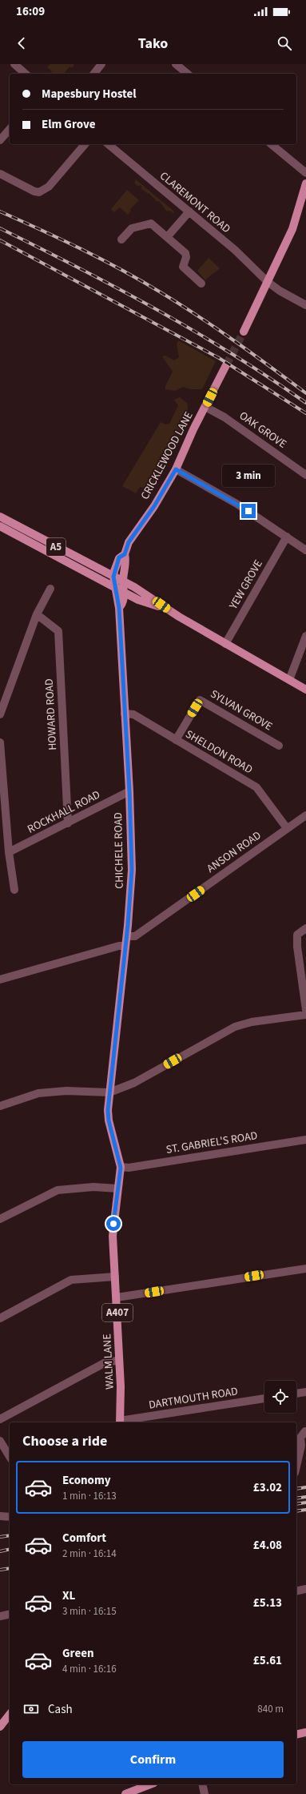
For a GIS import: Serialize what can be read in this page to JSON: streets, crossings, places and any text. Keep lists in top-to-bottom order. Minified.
{"streets":{"main road":["CRICKLEWOOD LANE","A5","CHICHELE ROAD","A407","WALM LANE"],"street":["CLAREMONT ROAD","OAK GROVE","YEW GROVE","SYLVAN GROVE","HOWARD ROAD","SHELDON ROAD","ROCKHALL ROAD","ANSON ROAD","ST. GABRIEL'S ROAD","DARTMOUTH ROAD"]},"crossings":[["OAK GROVE","CRICKLEWOOD LANE"],["CRICKLEWOOD LANE","A5"],["CRICKLEWOOD LANE","A407"],["A5","YEW GROVE"],["A5","CHICHELE ROAD"],["A5","A407"],["SYLVAN GROVE","SHELDON ROAD"],["HOWARD ROAD","ROCKHALL ROAD"],["SHELDON ROAD","CHICHELE ROAD"],["SHELDON ROAD","ANSON ROAD"],["ROCKHALL ROAD","CHICHELE ROAD"],["CHICHELE ROAD","ANSON ROAD"],["CHICHELE ROAD","A407"],["CHICHELE ROAD","WALM LANE"],["ST. GABRIEL'S ROAD","WALM LANE"],["WALM LANE","DARTMOUTH ROAD"]],"page":{"status":"16:09","header":"Tako","banner":["Mapesbury Hostel","Elm Grove"],"bubble":"3 min","heading":"Choose a ride","list":[{"name":"Economy","note":"1 min · 16:13","value":"£3.02"},{"name":"Comfort","note":"2 min · 16:14","value":"£4.08"},{"name":"XL","note":"3 min · 16:15","value":"£5.13"},{"name":"Green","note":"4 min · 16:16","value":"£5.61"}],"pay":["Cash","840 m"],"buttons":"Confirm"}}
